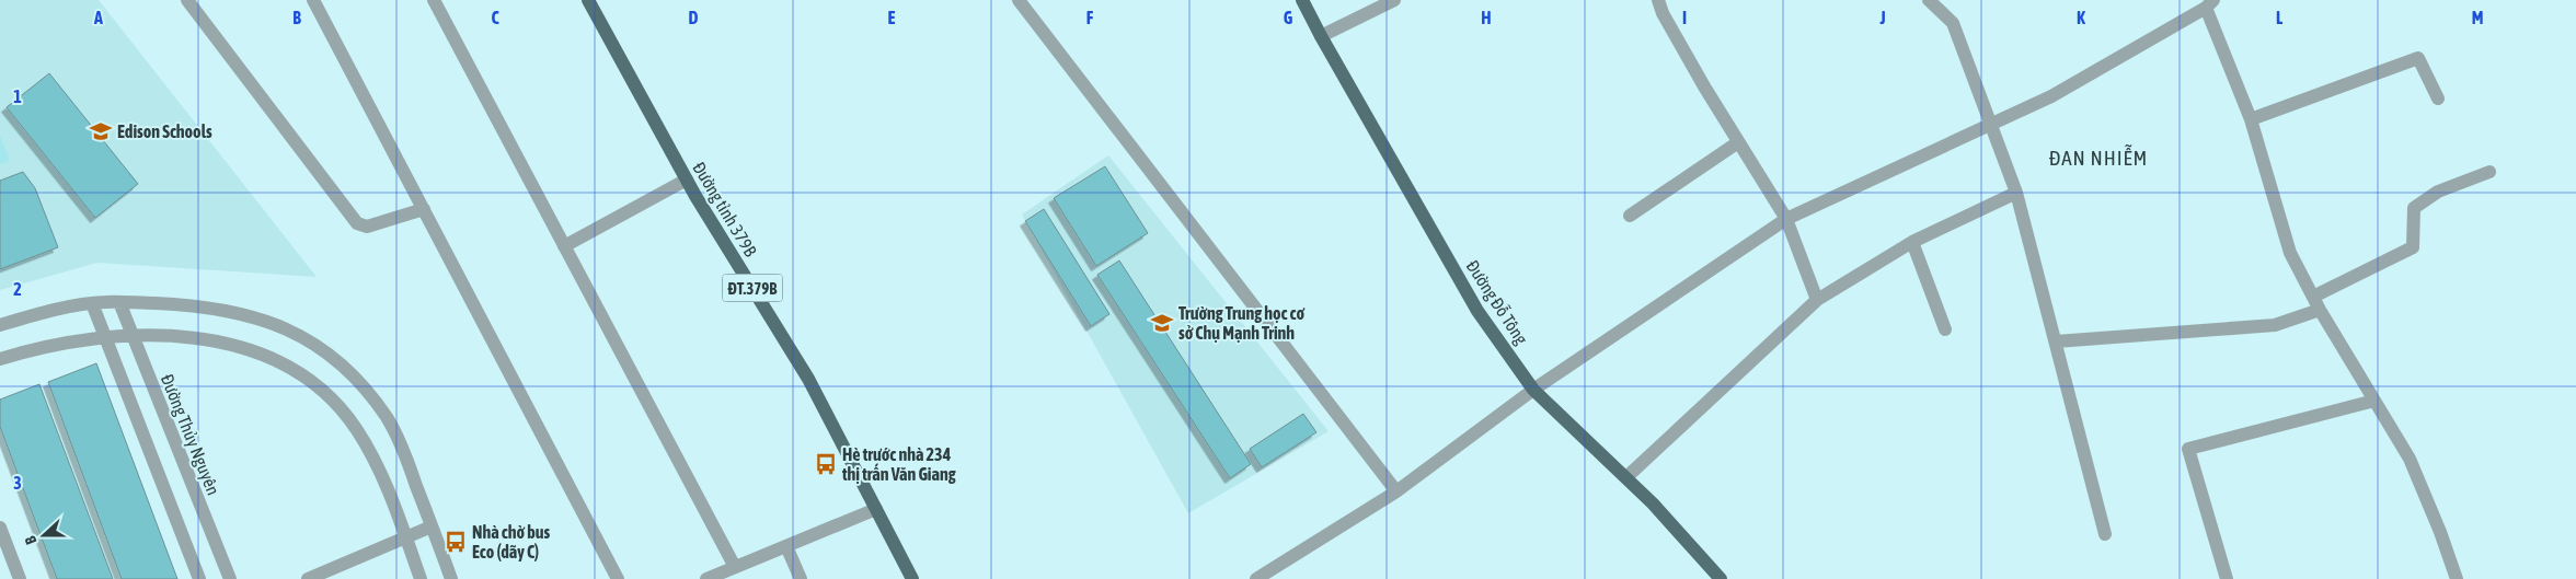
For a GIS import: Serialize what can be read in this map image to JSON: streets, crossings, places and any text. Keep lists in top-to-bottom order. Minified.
{"streets":{"main road":["Đường tỉnh 379B","ĐT.379B","Đường Đỗ Tông"],"street":["Đường Thủy Nguyên"]},"districts":["ĐAN NHIỄM"],"places":{"school or university":["Edison Schools","Trường Trung học cơ sở Chụ Mạnh Trinh"],"bus stop":["Hè trước nhà 234 thị trấn Văn Giang","Nhà chờ bus Eco (dãy C)"]},"north":"left","grid":{"columns":["A","B","C","D","E","F","G","H","I","J","K","L","M"],"rows":["1","2","3"]}}
